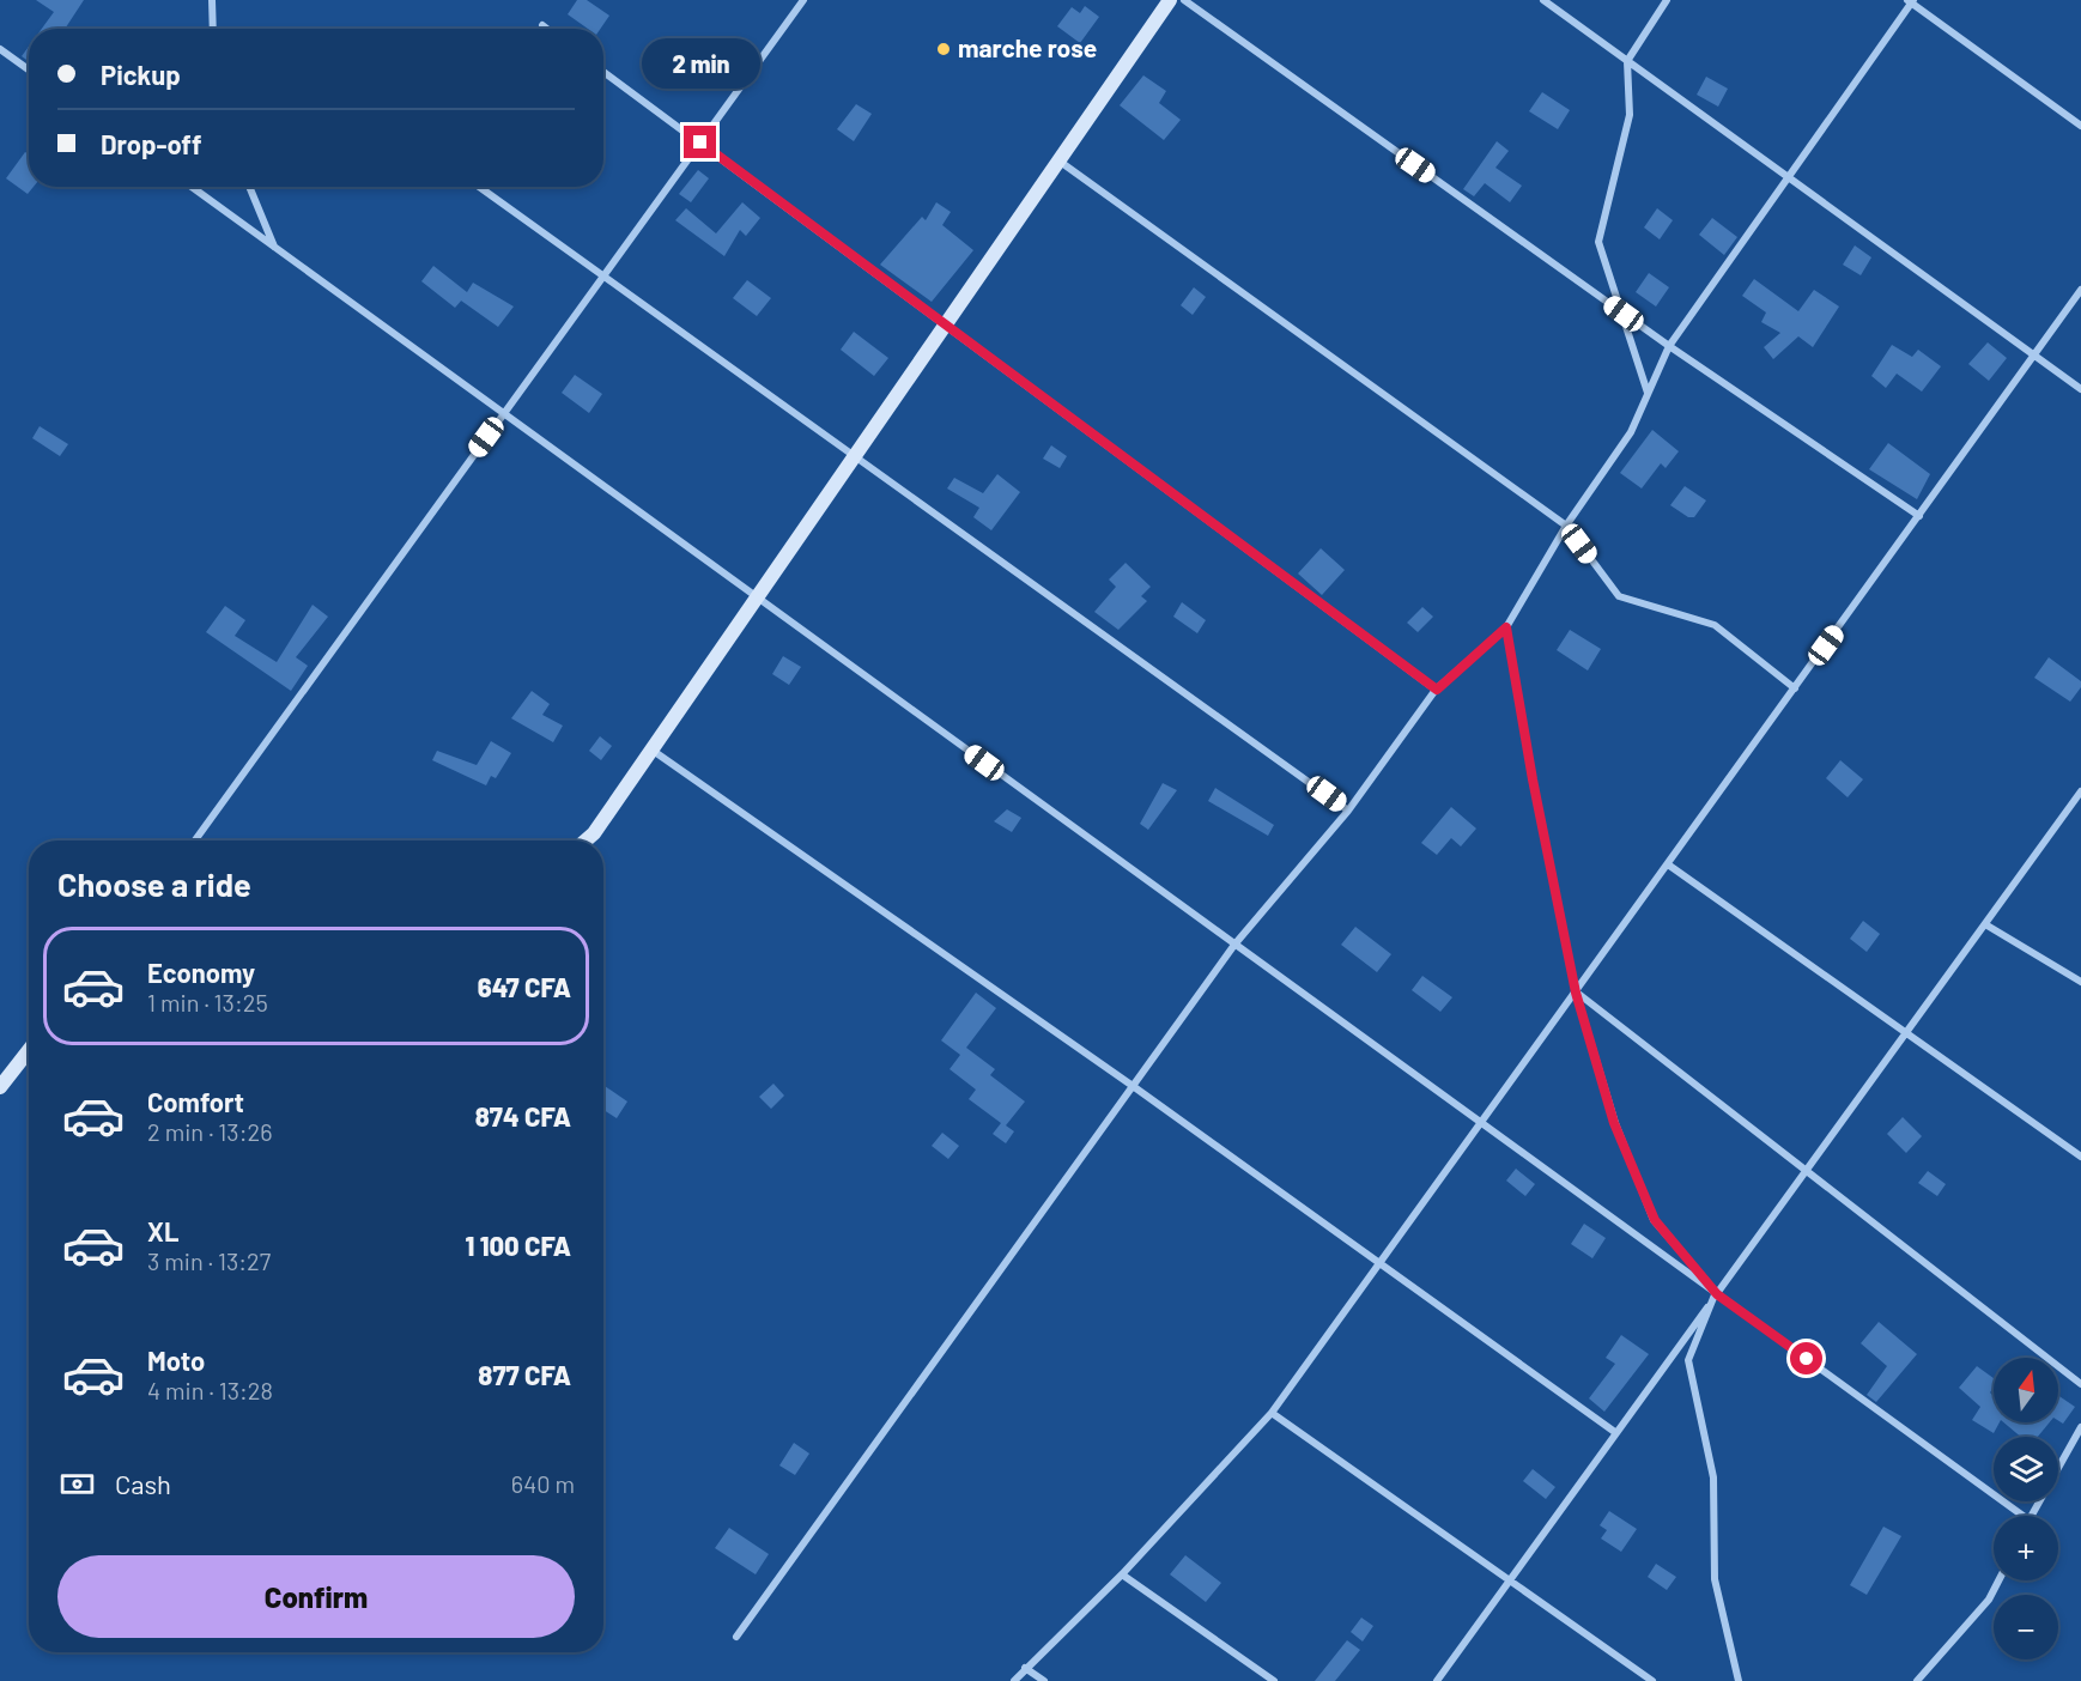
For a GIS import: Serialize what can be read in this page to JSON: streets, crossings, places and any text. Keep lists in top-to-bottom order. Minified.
{"places":["marche rose"],"north":"top","page":{"banner":["Pickup","Drop-off"],"bubble":"2 min","heading":"Choose a ride","list":[{"name":"Economy","note":"1 min · 13:25","value":"647 CFA"},{"name":"Comfort","note":"2 min · 13:26","value":"874 CFA"},{"name":"XL","note":"3 min · 13:27","value":"1 100 CFA"},{"name":"Moto","note":"4 min · 13:28","value":"877 CFA"}],"map_buttons":["+","−"],"pay":["Cash","640 m"],"buttons":"Confirm"}}
